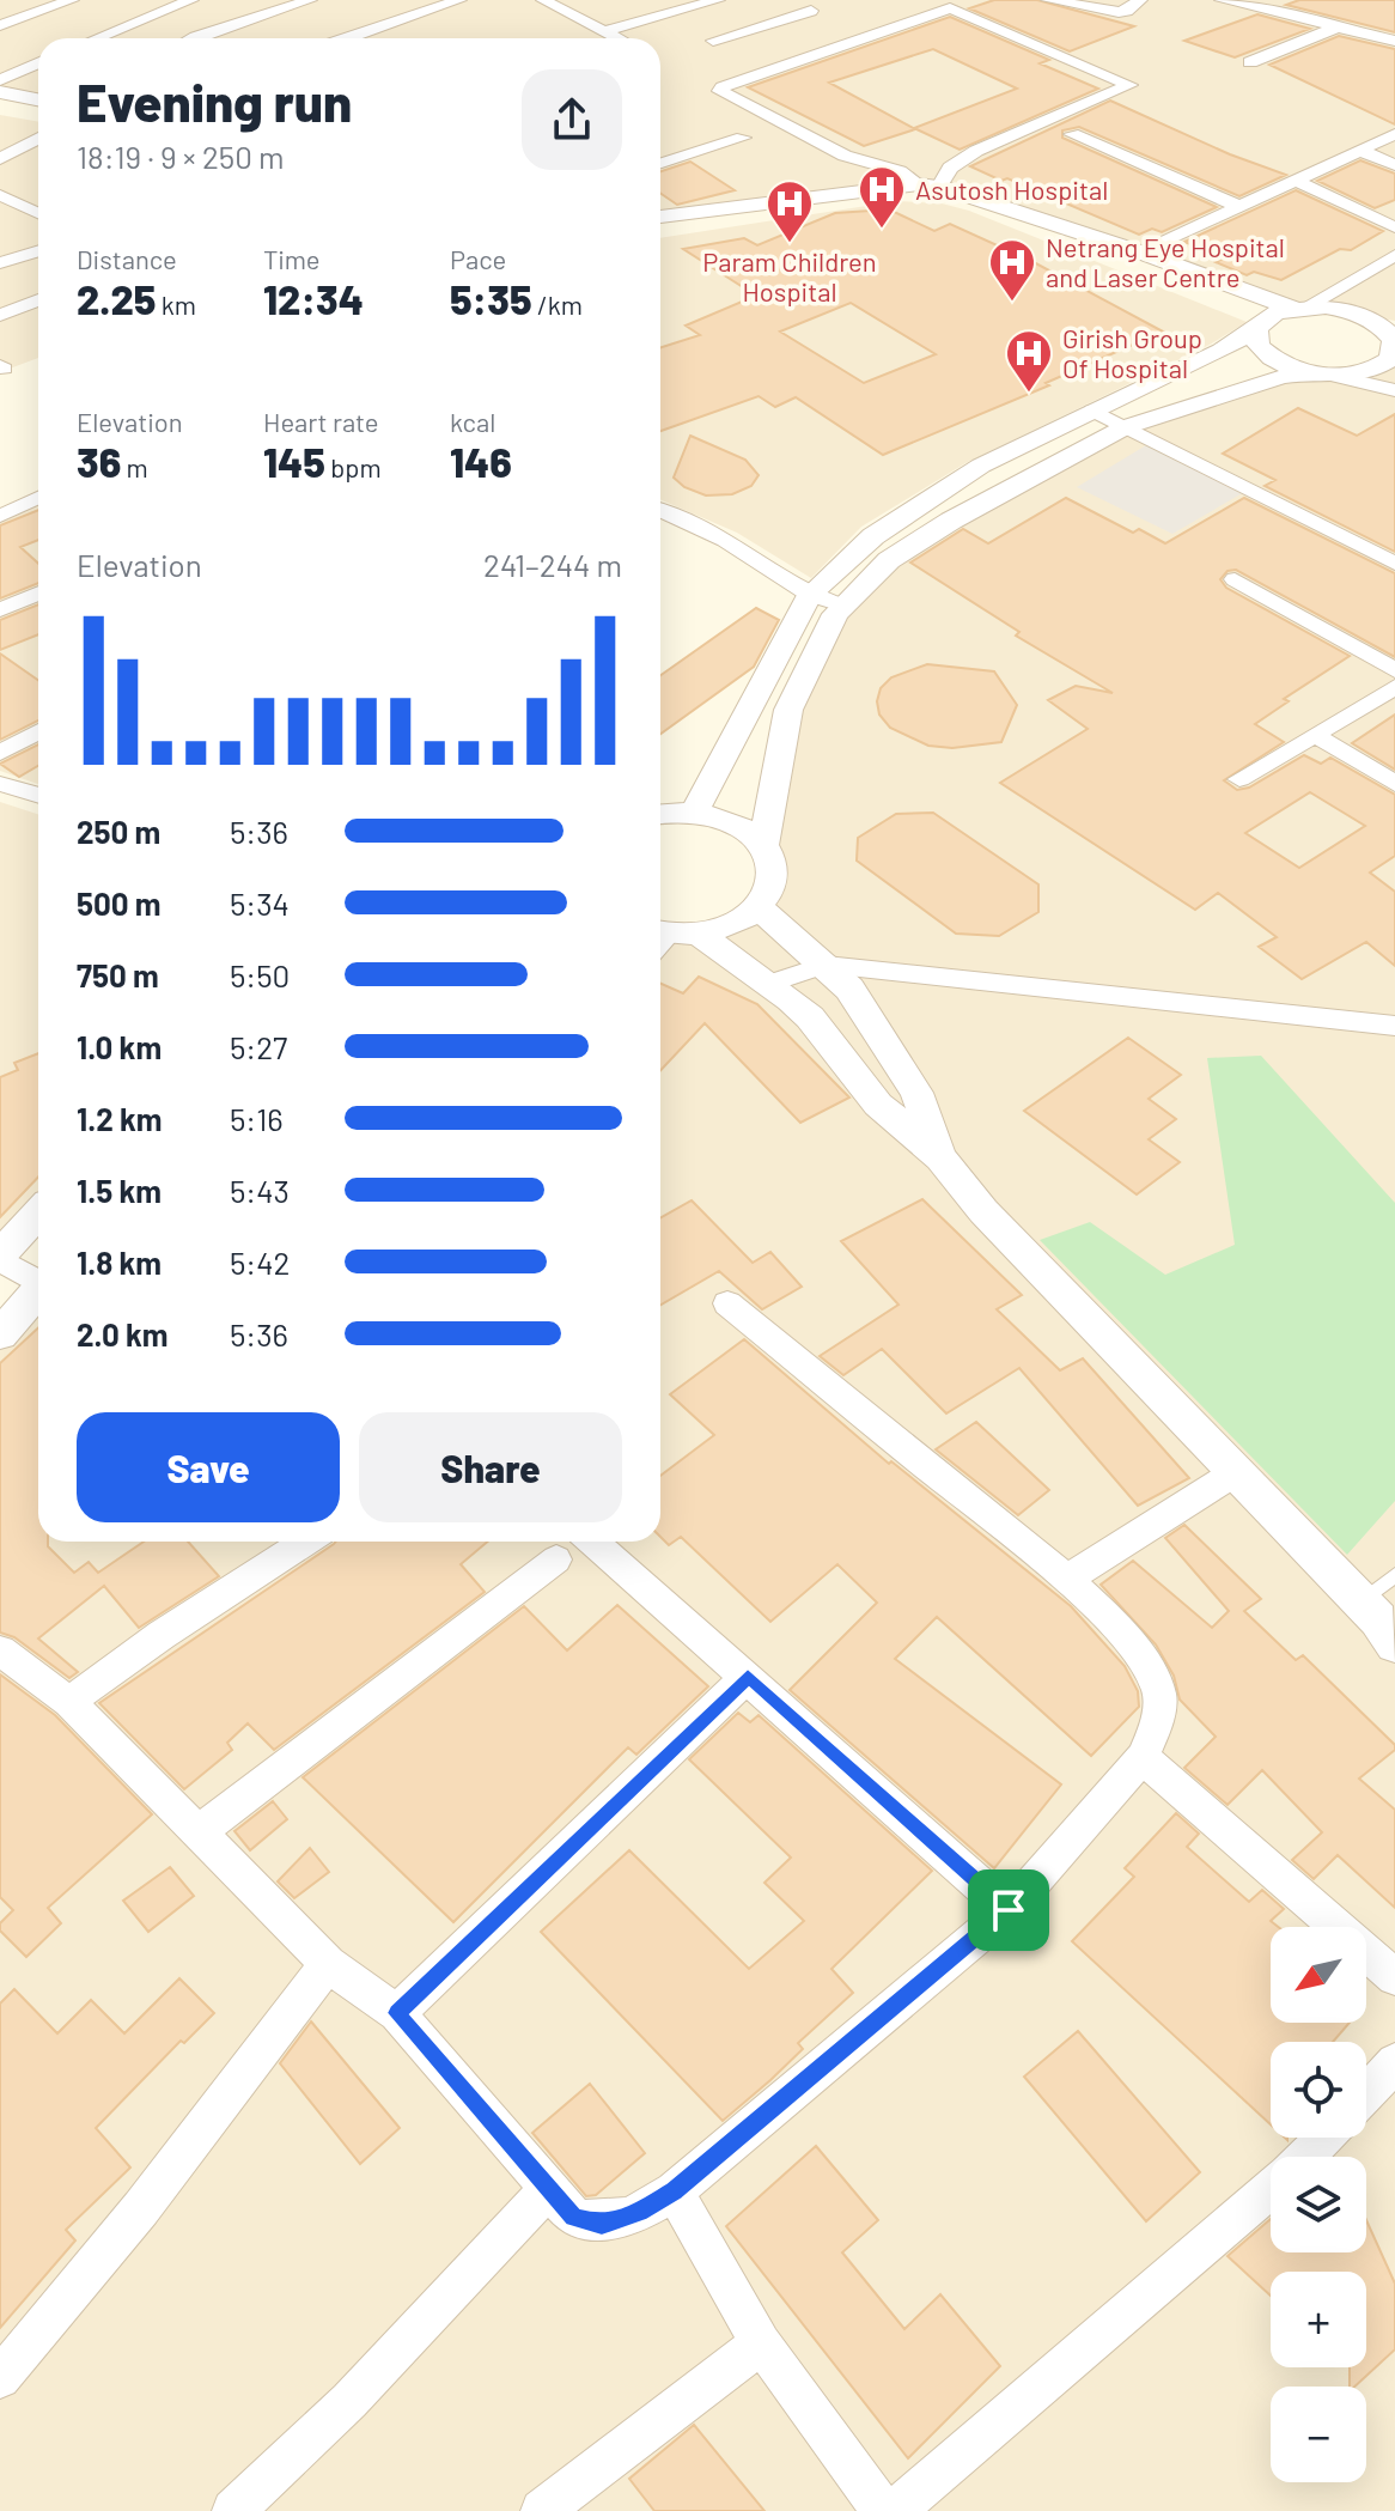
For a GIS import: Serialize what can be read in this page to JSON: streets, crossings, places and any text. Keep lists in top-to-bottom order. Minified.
{"places":{"hospital":["Asutosh Hospital","Param Children Hospital","Netrang Eye Hospital and Laser Centre","Girish Group Of Hospital"]},"north":"bottom left","page":{"heading":["Evening run","18:19 · 9 × 250 m"],"stats":[["Distance","2.25 km"],["Time","12:34"],["Pace","5:35 /km"],["Elevation","36 m"],["Heart rate","145 bpm"],["kcal","146"]],"chart":["Elevation","241–244 m"],"list":[{"name":"250 m","note":"5:36"},{"name":"500 m","note":"5:34"},{"name":"750 m","note":"5:50"},{"name":"1.0 km","note":"5:27"},{"name":"1.2 km","note":"5:16"},{"name":"1.5 km","note":"5:43"},{"name":"1.8 km","note":"5:42"},{"name":"2.0 km","note":"5:36"}],"buttons":["Save","Share"],"map_buttons":["+","−"]}}
